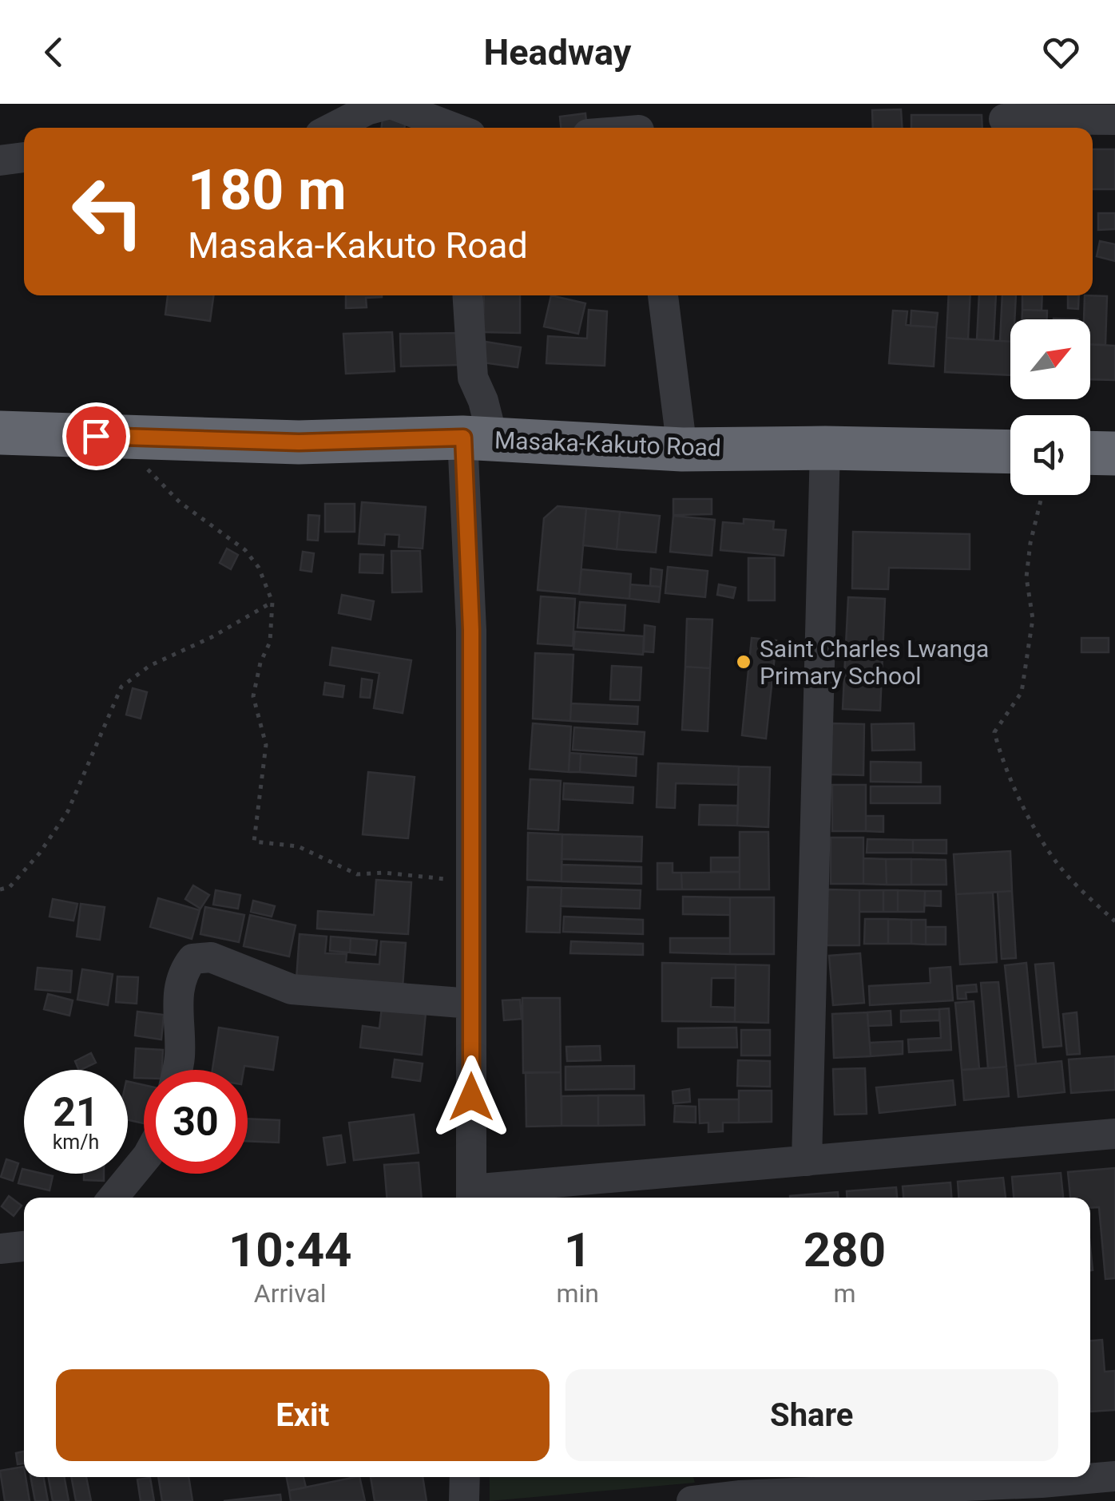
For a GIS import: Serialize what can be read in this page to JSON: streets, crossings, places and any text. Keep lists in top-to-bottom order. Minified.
{"streets":{"highway":["Masaka-Kakuto Road"]},"places":["Saint Charles Lwanga Primary School"],"north":"top right","page":{"header":"Headway","turn":["180 m","Masaka-Kakuto Road"],"speed":"21 km/h","limit":"30","eta":["10:44","Arrival","1","min","280","m"],"buttons":["Exit","Share"]}}
